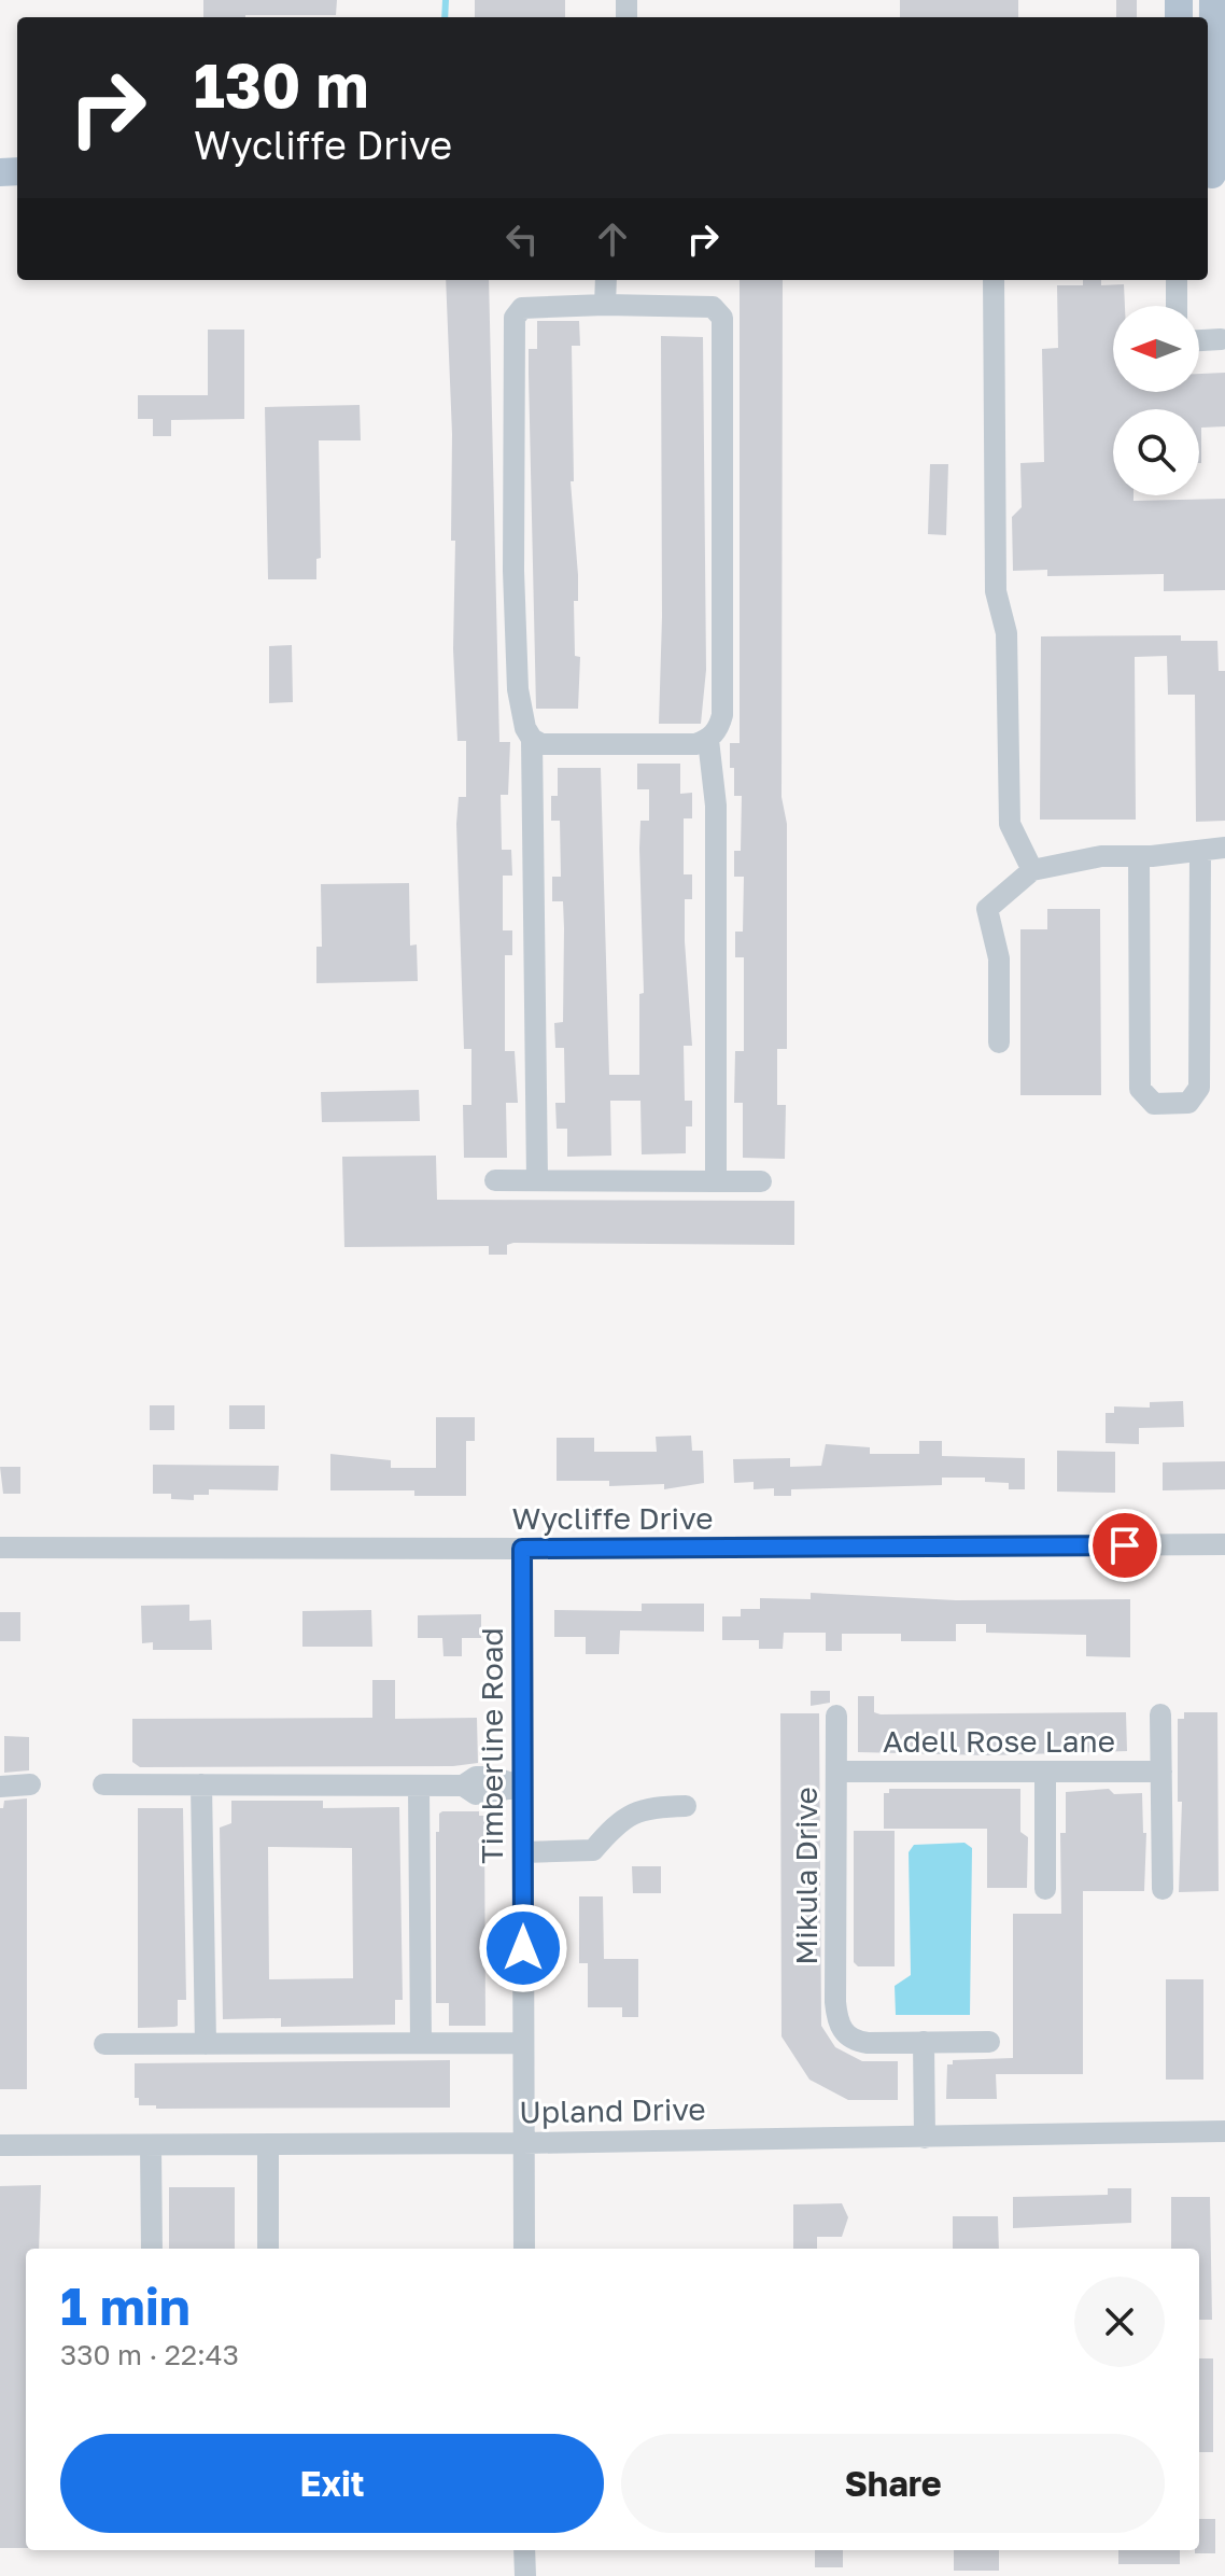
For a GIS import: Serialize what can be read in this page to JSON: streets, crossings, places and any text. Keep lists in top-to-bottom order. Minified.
{"streets":{"street":["Wycliffe Drive","Adell Rose Lane","Timberline Road","Mikula Drive","Upland Drive"]},"crossings":[["Wycliffe Drive","Timberline Road"],["Adell Rose Lane","Mikula Drive"],["Timberline Road","Upland Drive"]],"north":"left","page":{"turn":["130 m","Wycliffe Drive"],"heading":["1 min","330 m · 22:43"],"buttons":["Exit","Share"]}}
